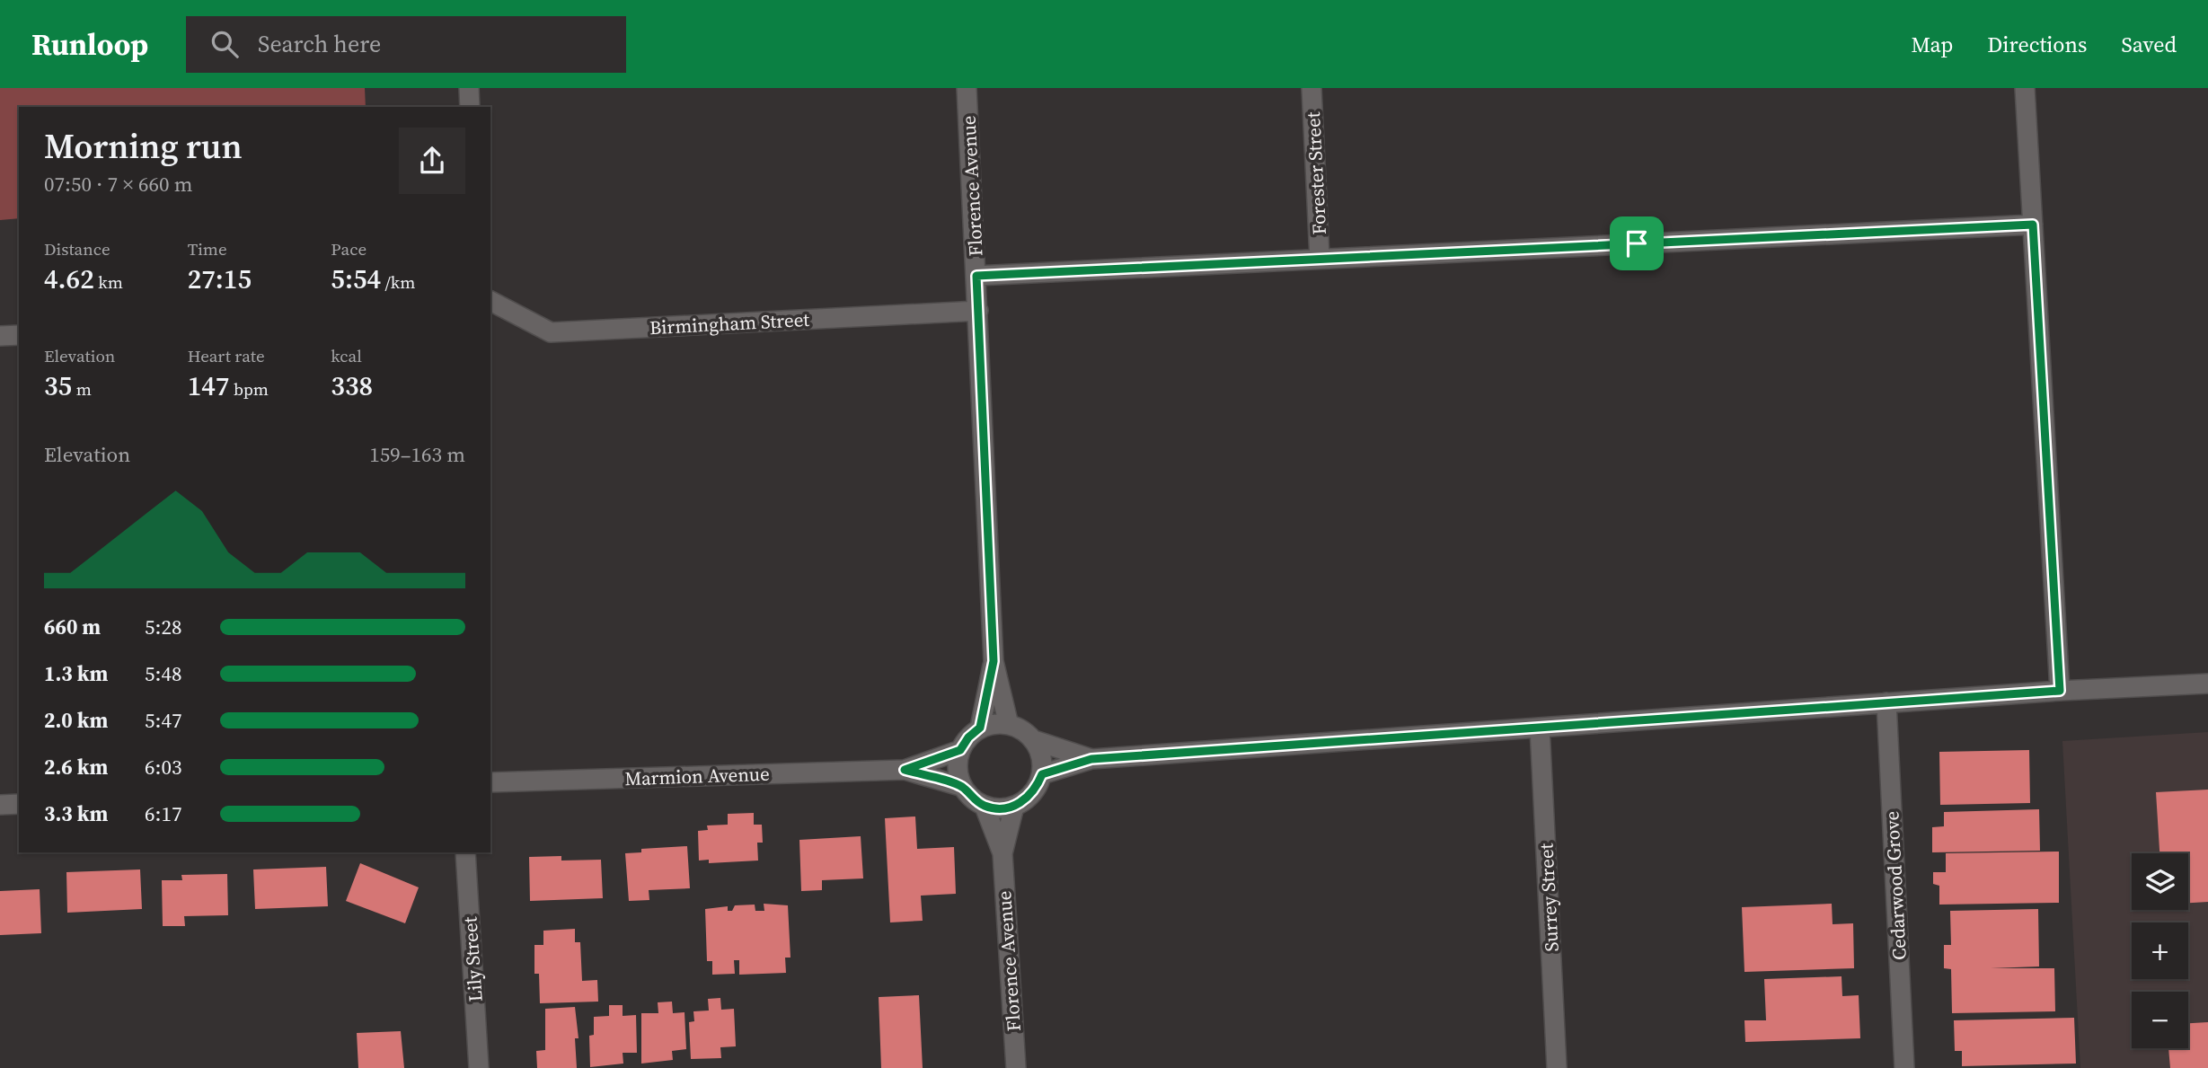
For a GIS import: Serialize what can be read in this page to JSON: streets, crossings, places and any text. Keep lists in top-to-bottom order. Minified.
{"streets":{"street":["Forester Street","Florence Avenue","Birmingham Street","Marmion Avenue","Cedarwood Grove","Surrey Street","Lily Street"]},"crossings":[["Florence Avenue","Birmingham Street"],["Florence Avenue","Marmion Avenue"]],"page":{"header":"Runloop","search":"Search here","nav":["Map","Directions","Saved"],"heading":["Morning run","07:50 · 7 × 660 m"],"stats":[["Distance","4.62 km"],["Time","27:15"],["Pace","5:54 /km"],["Elevation","35 m"],["Heart rate","147 bpm"],["kcal","338"]],"chart":["Elevation","159–163 m"],"list":[{"name":"660 m","note":"5:28"},{"name":"1.3 km","note":"5:48"},{"name":"2.0 km","note":"5:47"},{"name":"2.6 km","note":"6:03"},{"name":"3.3 km","note":"6:17"}],"map_buttons":["+","−"]}}
